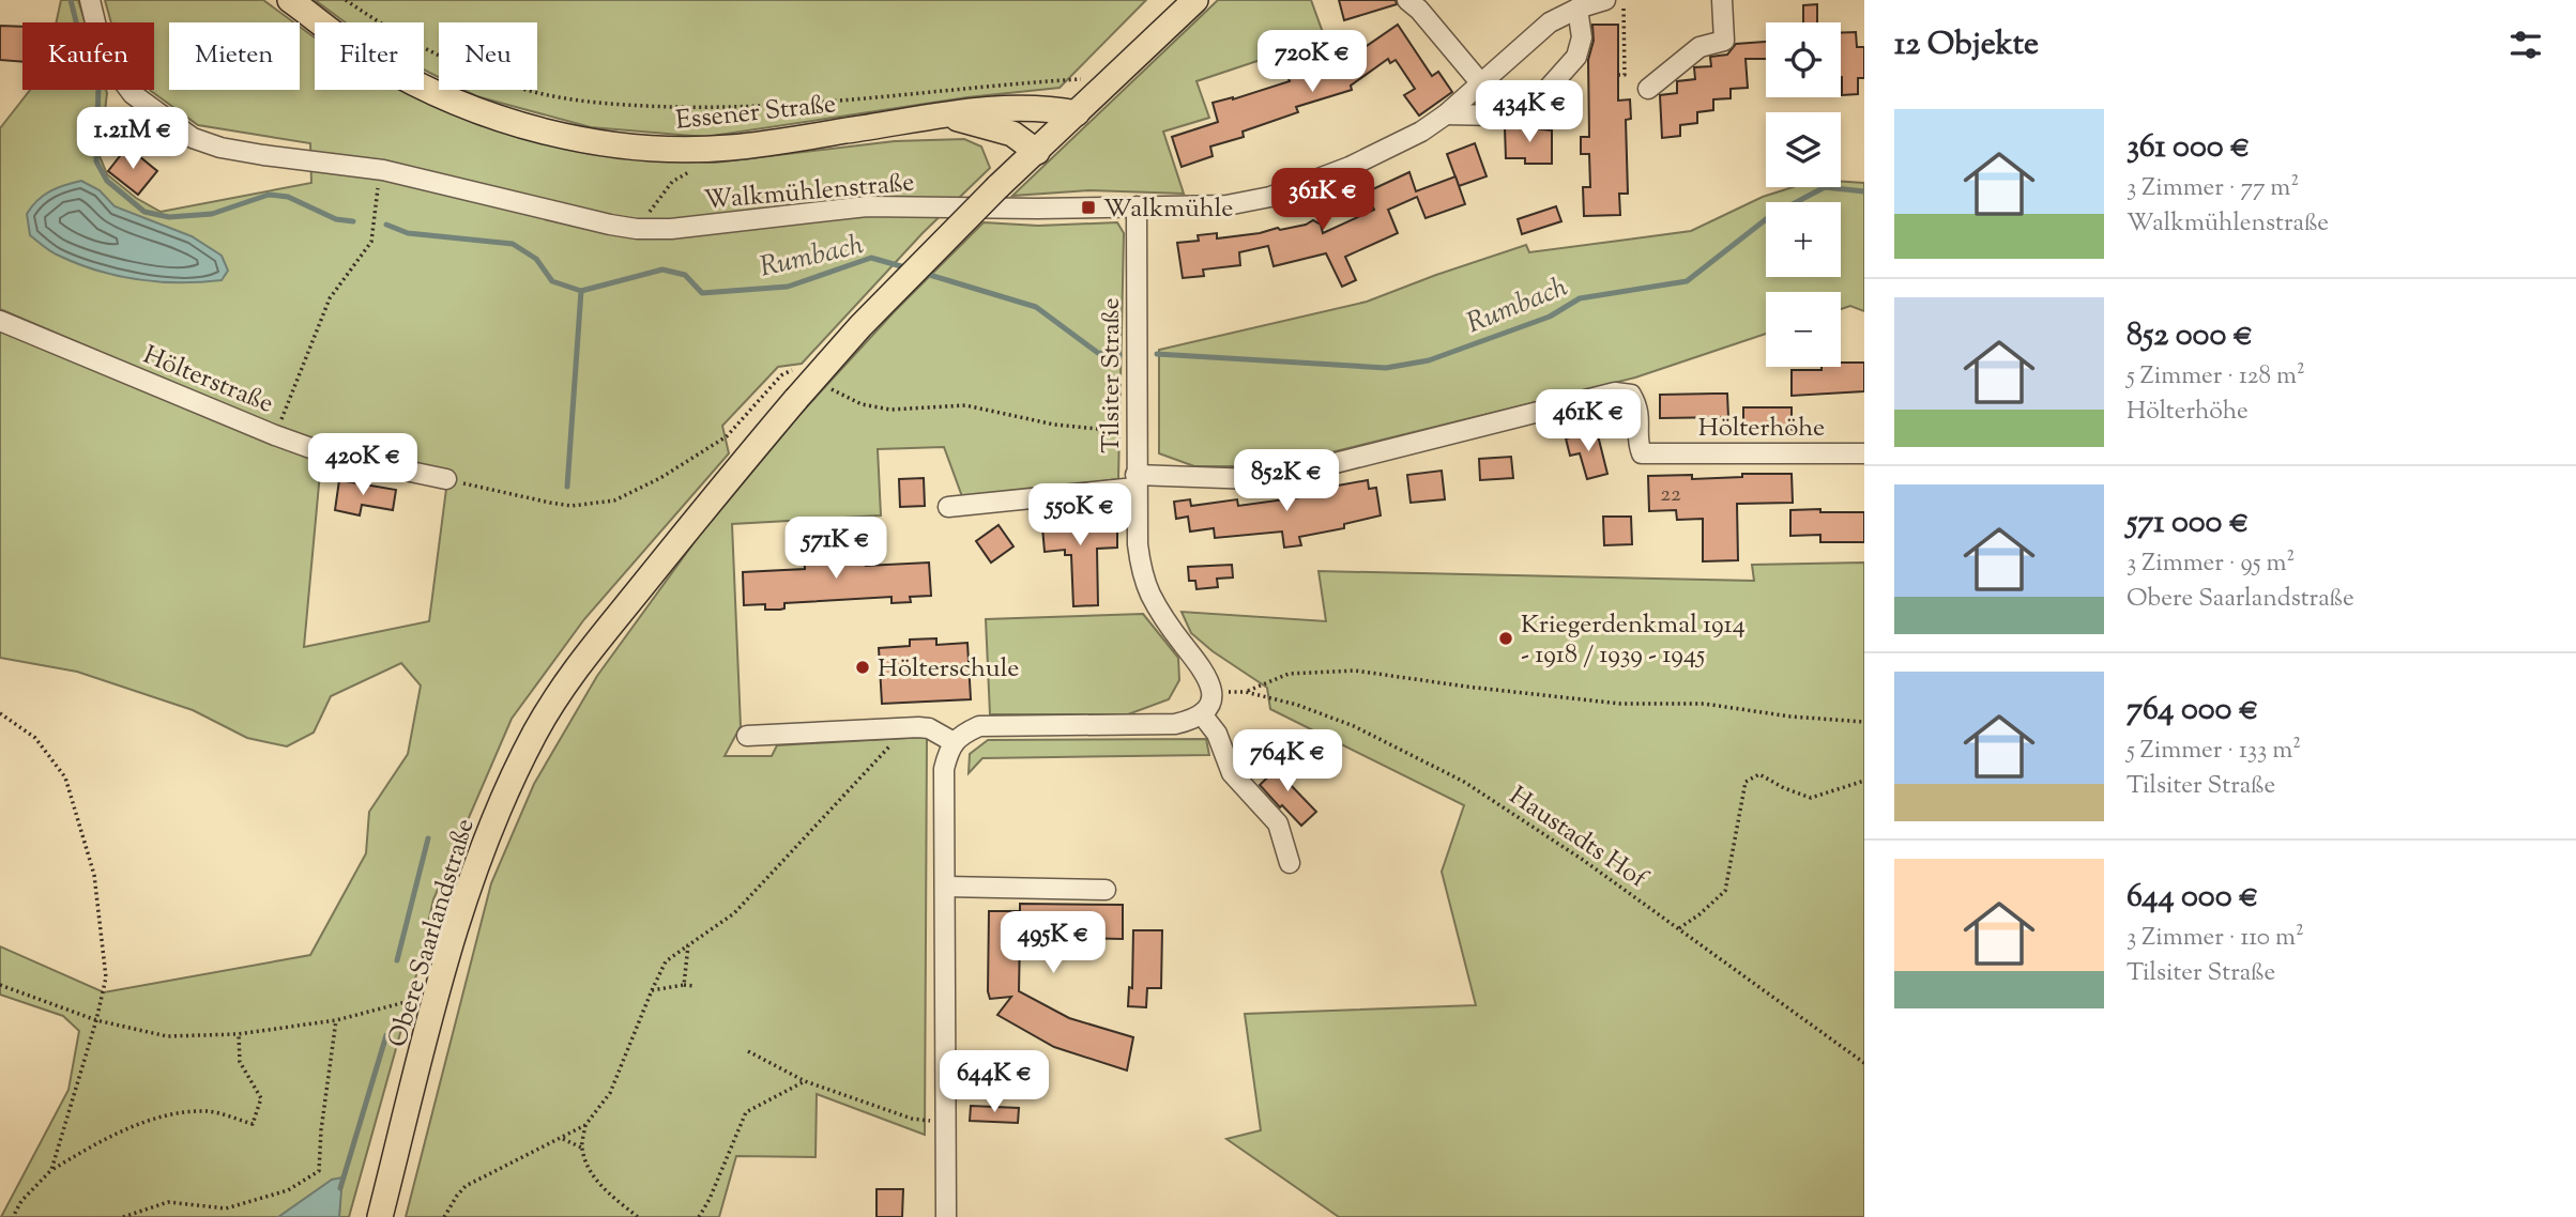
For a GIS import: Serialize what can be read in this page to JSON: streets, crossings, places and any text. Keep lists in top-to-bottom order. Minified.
{"streets":{"main road":["Essener Straße","Obere Saarlandstraße"],"street":["Walkmühlenstraße","Tilsiter Straße","Hölterstraße","Hölterhöhe"],"path":["Haustadts Hof"]},"crossings":[["Essener Straße","Obere Saarlandstraße"],["Walkmühlenstraße","Tilsiter Straße"],["Tilsiter Straße","Hölterhöhe"]],"water":["Rumbach"],"places":{"transit":["Walkmühle"],"other":["Kriegerdenkmal 1914 - 1918 / 1939 - 1945","Hölterschule"]},"house_numbers":["22"],"page":{"heading":"12 Objekte","map_buttons":["+","−"],"chip":["Kaufen","Mieten","Filter","Neu"],"price":["720K €","434K €","1.21M €","361K €","461K €","420K €","852K €","550K €","571K €","764K €","495K €","644K €"],"list":[{"name":"361 000 €","note":"3 Zimmer · 77 m² · Walkmühlenstraße"},{"name":"852 000 €","note":"5 Zimmer · 128 m² · Hölterhöhe"},{"name":"571 000 €","note":"3 Zimmer · 95 m² · Obere Saarlandstraße"},{"name":"764 000 €","note":"5 Zimmer · 133 m² · Tilsiter Straße"},{"name":"644 000 €","note":"3 Zimmer · 110 m² · Tilsiter Straße"}]}}
